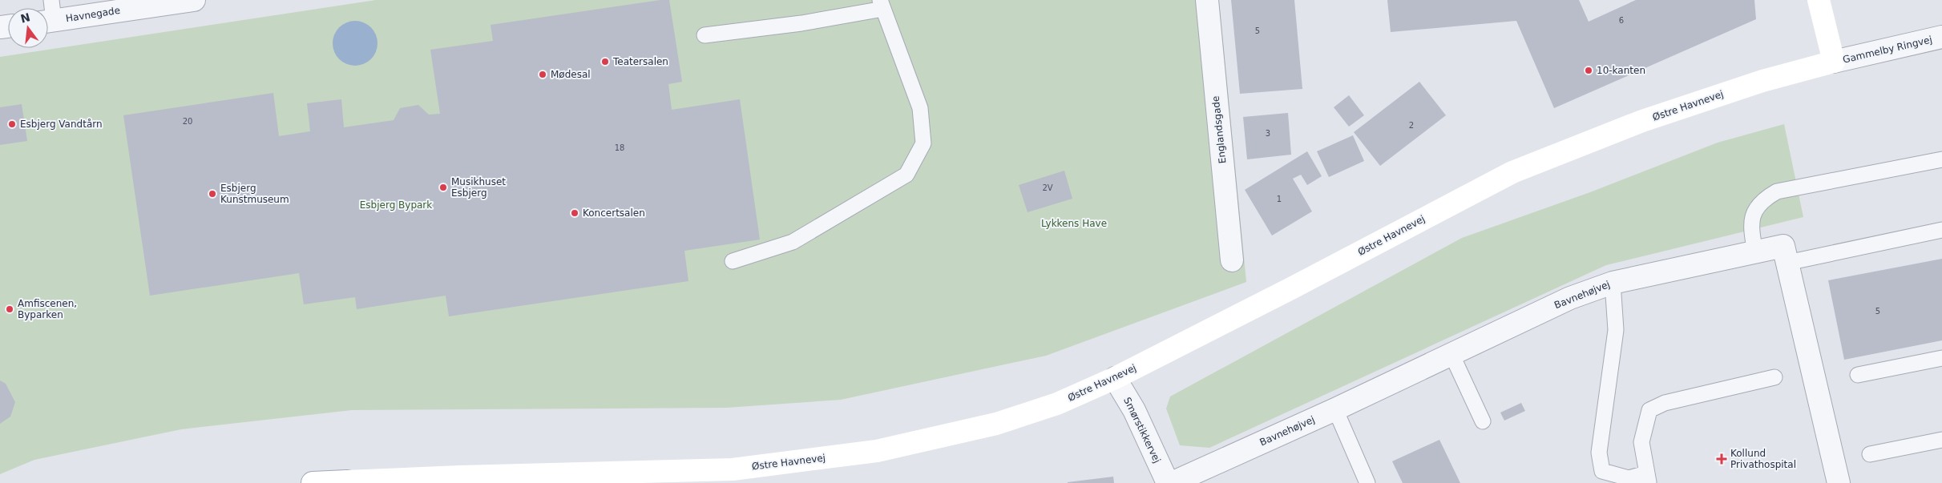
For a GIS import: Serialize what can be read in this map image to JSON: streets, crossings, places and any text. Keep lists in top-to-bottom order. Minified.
{"streets":{"main road":["Østre Havnevej"],"street":["Havnegade","Gammelby Ringvej","Englandsgade","Bavnehøjvej","Smørstikkervej"]},"crossings":[["Gammelby Ringvej","Østre Havnevej"],["Østre Havnevej","Smørstikkervej"]],"parks":["Esbjerg Bypark","Lykkens Have"],"places":{"other":["Teatersalen","10-kanten","Mødesal","Esbjerg Vandtårn","Musikhuset Esbjerg","Esbjerg Kunstmuseum","Koncertsalen","Amfiscenen, Byparken"],"health":["Kollund Privathospital"]},"house_numbers":["6","5","20","2","3","18","2V","1","5"],"north":"top"}
